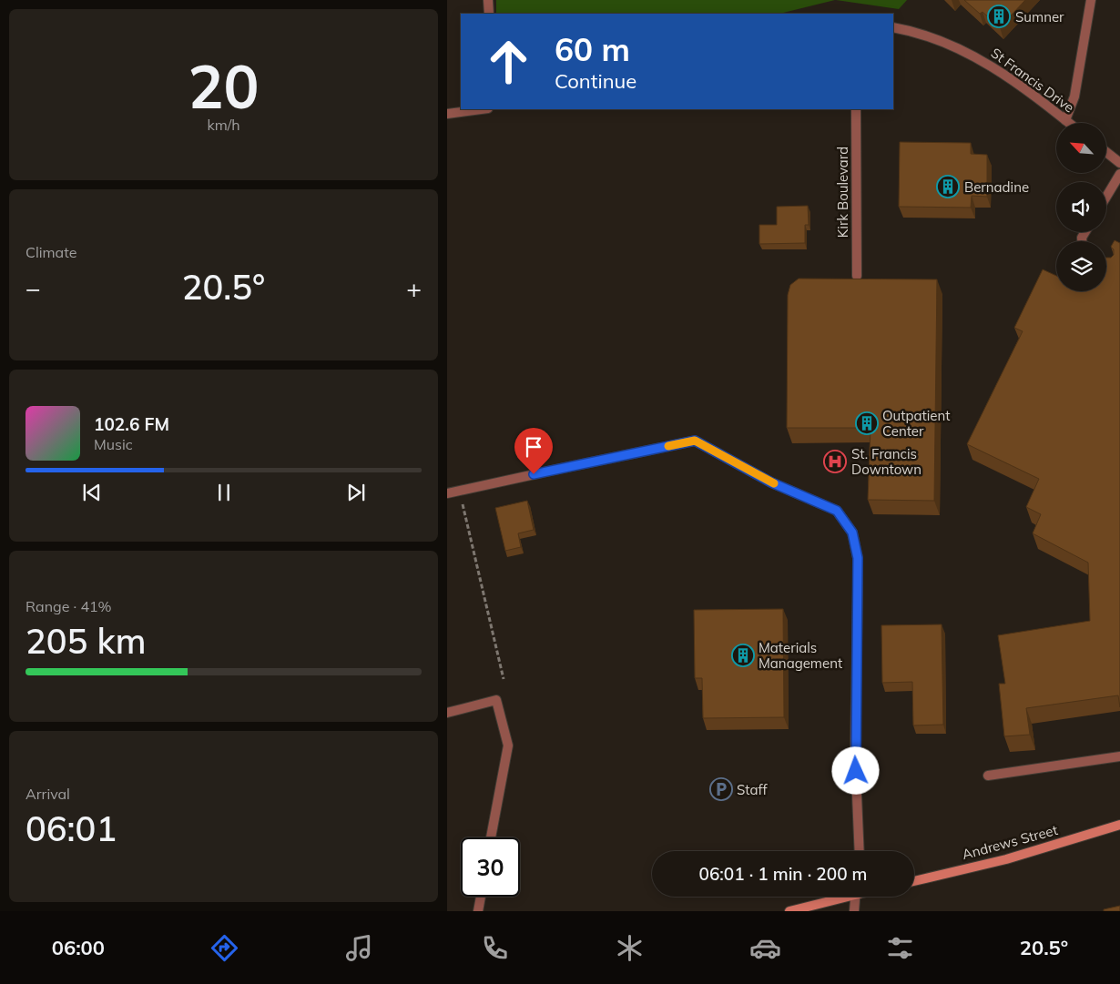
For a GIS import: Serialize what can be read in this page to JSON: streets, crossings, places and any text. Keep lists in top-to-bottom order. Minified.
{"streets":{"street":["St Francis Drive","Kirk Boulevard","Andrews Street"]},"places":{"building":["Sumner","Bernadine","Outpatient Center","Materials Management"],"hospital":["St. Francis Downtown"],"parking":["Staff"]},"north":"top left","page":{"tile":[["20","km/h"],"Climate",["Range · 41%","205 km"],["Arrival","06:01"]],"turn":["60 m","Continue"],"heat":["−","20.5°","+"],"song":["102.6 FM","Music"],"limit":"30","trip":"06:01 · 1 min · 200 m","tabs":["06:00","20.5°"]}}
